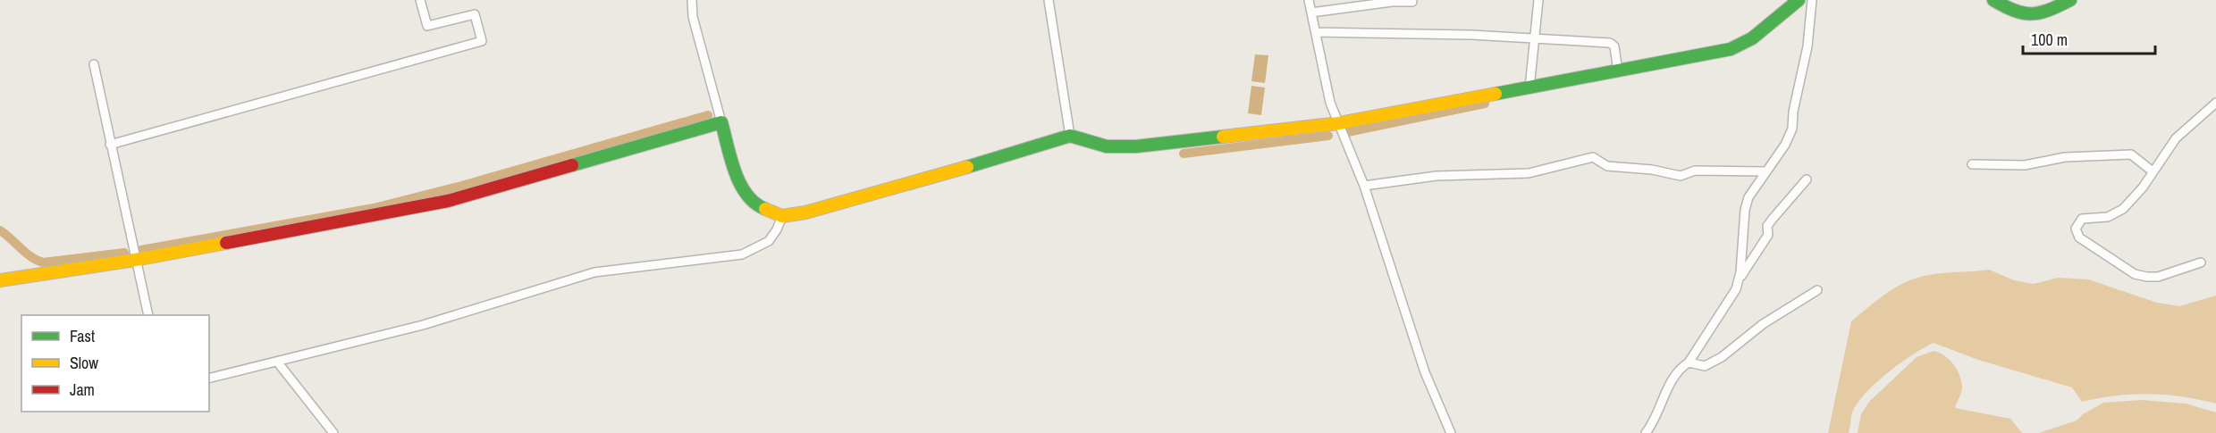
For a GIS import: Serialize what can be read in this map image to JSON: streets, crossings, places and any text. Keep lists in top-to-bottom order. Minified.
{"legend":["Fast","Slow","Jam"],"scale_bar":"100 m"}
